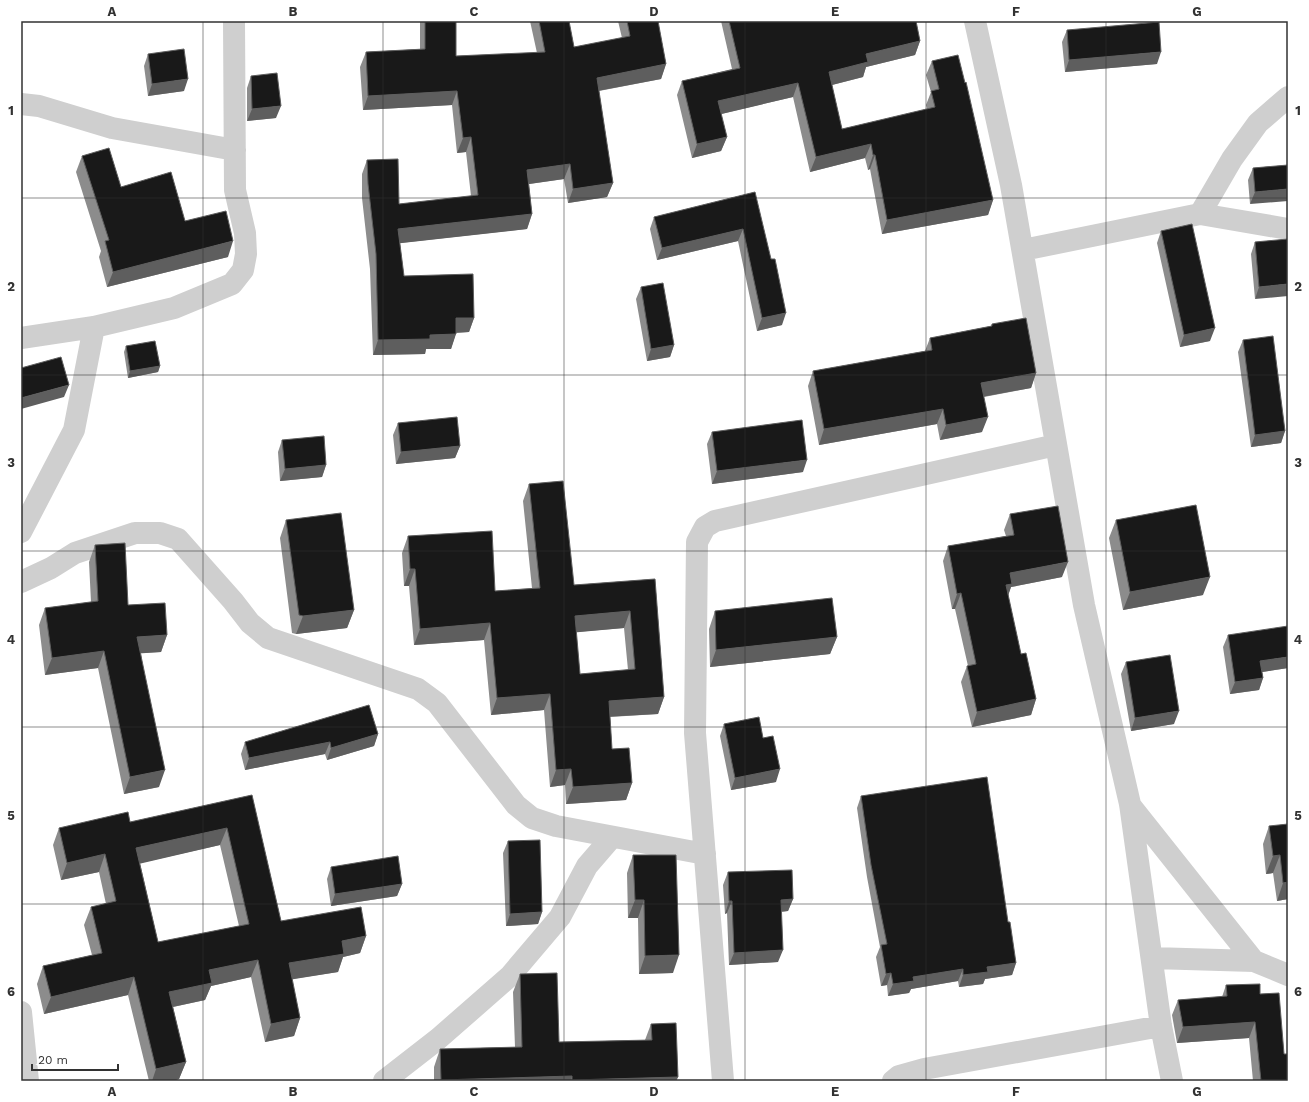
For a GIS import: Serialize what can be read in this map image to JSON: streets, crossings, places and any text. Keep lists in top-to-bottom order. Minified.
{"scale_bar":"20 m","grid":{"columns":["A","B","C","D","E","F","G"],"rows":["1","2","3","4","5","6"]}}
